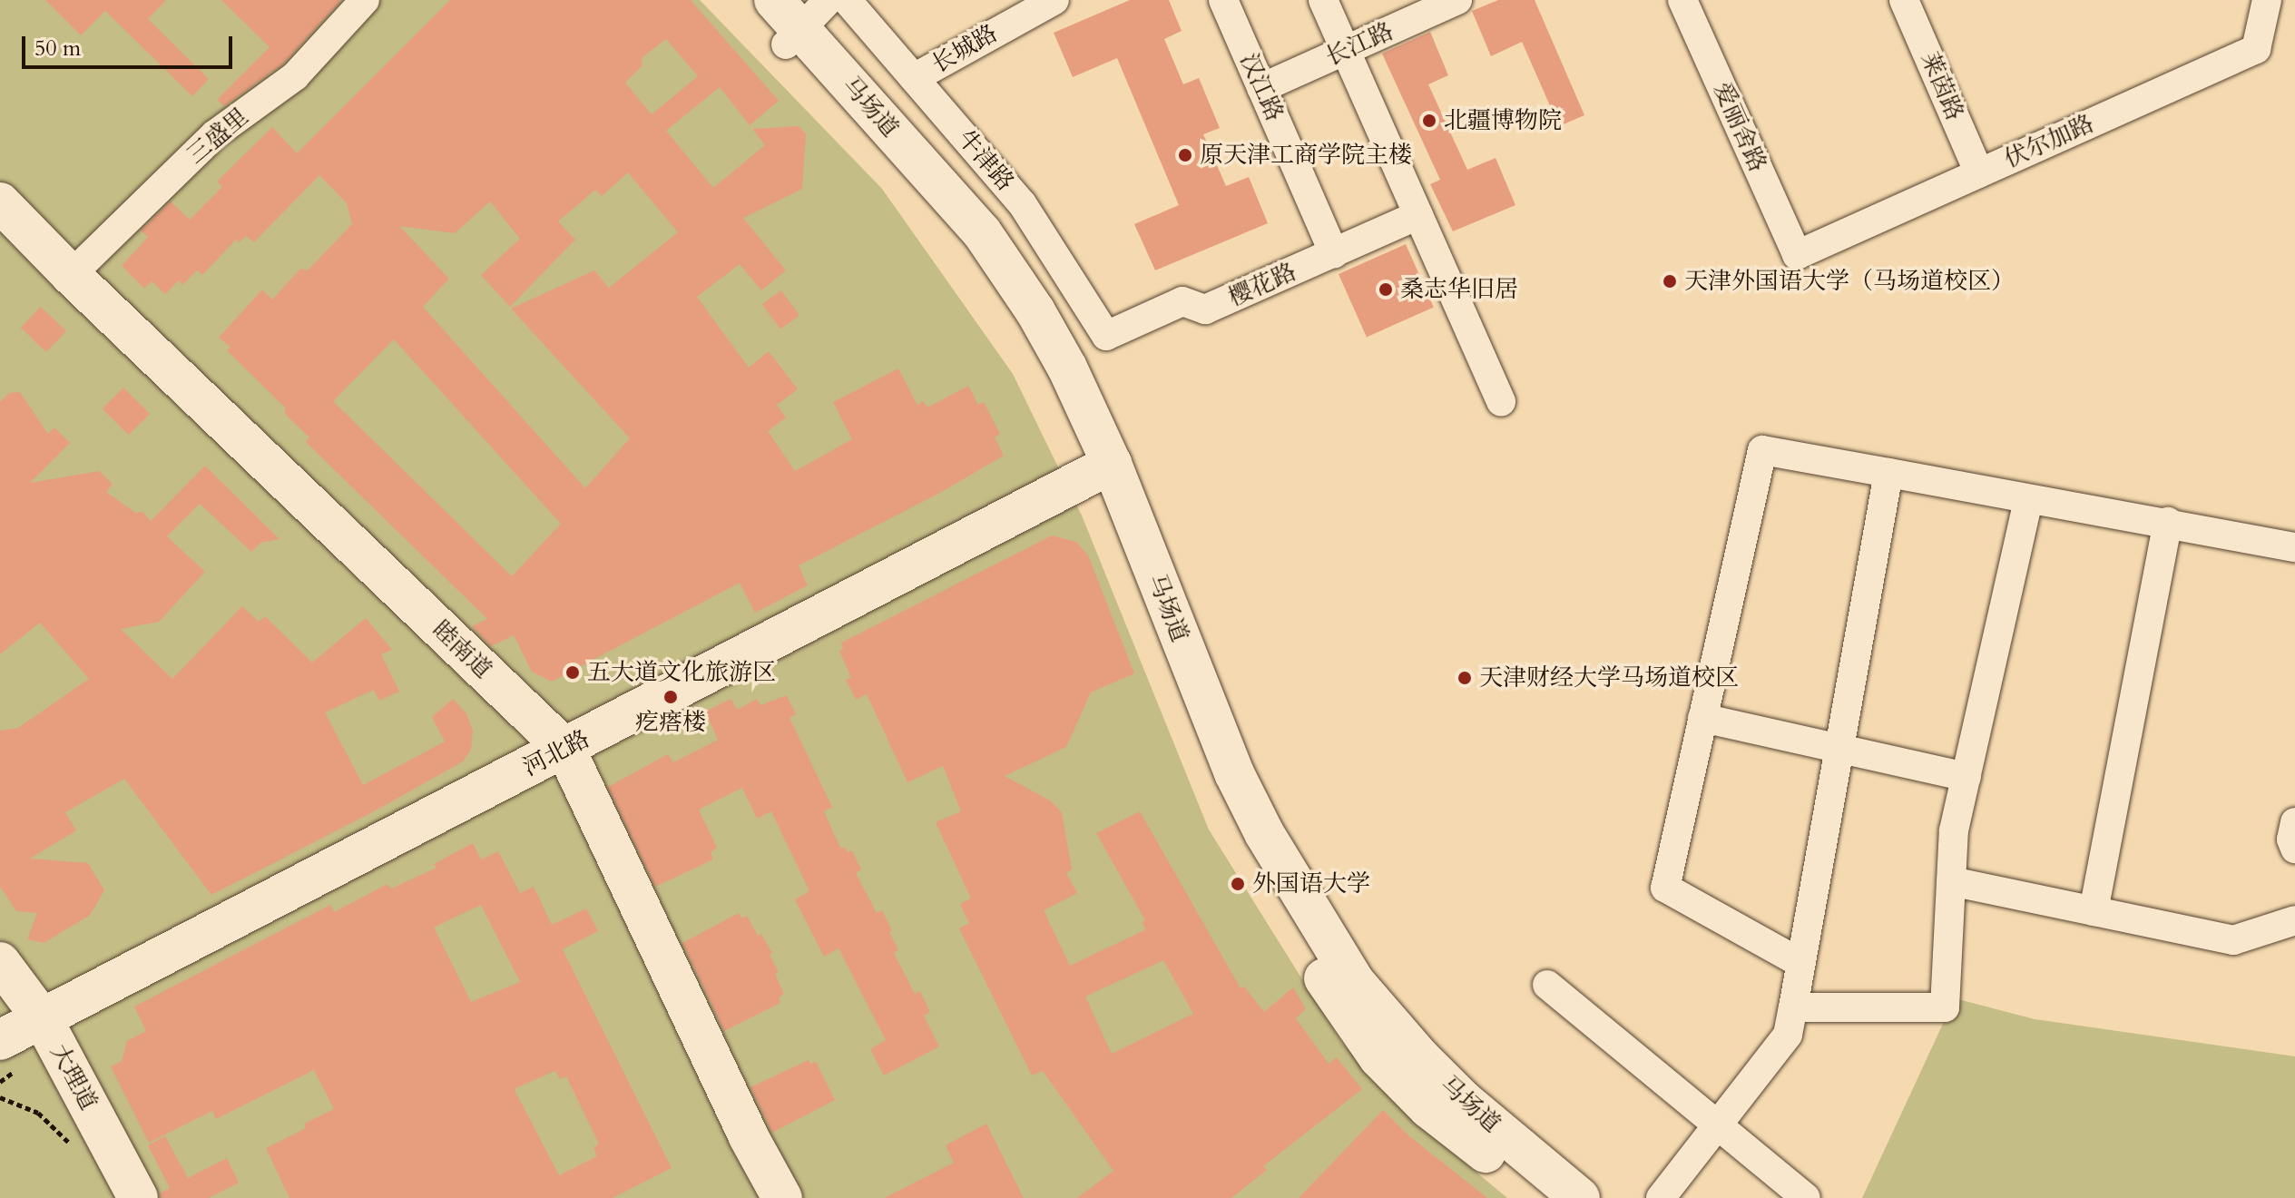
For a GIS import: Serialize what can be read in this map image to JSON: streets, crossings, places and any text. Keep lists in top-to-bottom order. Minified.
{"streets":{"street":["长江路","长城路","莱茵路","汉江路","马场道","爱丽舍路","三盛里","伏尔加路","牛津路","樱花路","睦南道","河北路","大理道"]},"crossings":[["长江路","汉江路"],["长城路","牛津路"],["莱茵路","伏尔加路"],["汉江路","樱花路"],["马场道","河北路"],["爱丽舍路","伏尔加路"],["三盛里","睦南道"],["牛津路","樱花路"],["睦南道","河北路"],["河北路","大理道"]],"places":["北疆博物院","原天津工商学院主楼","天津外国语大学（马场道校区）","桑志华旧居","五大道文化旅游区","天津财经大学马场道校区","疙瘩楼","外国语大学"],"scale_bar":"50 m"}
